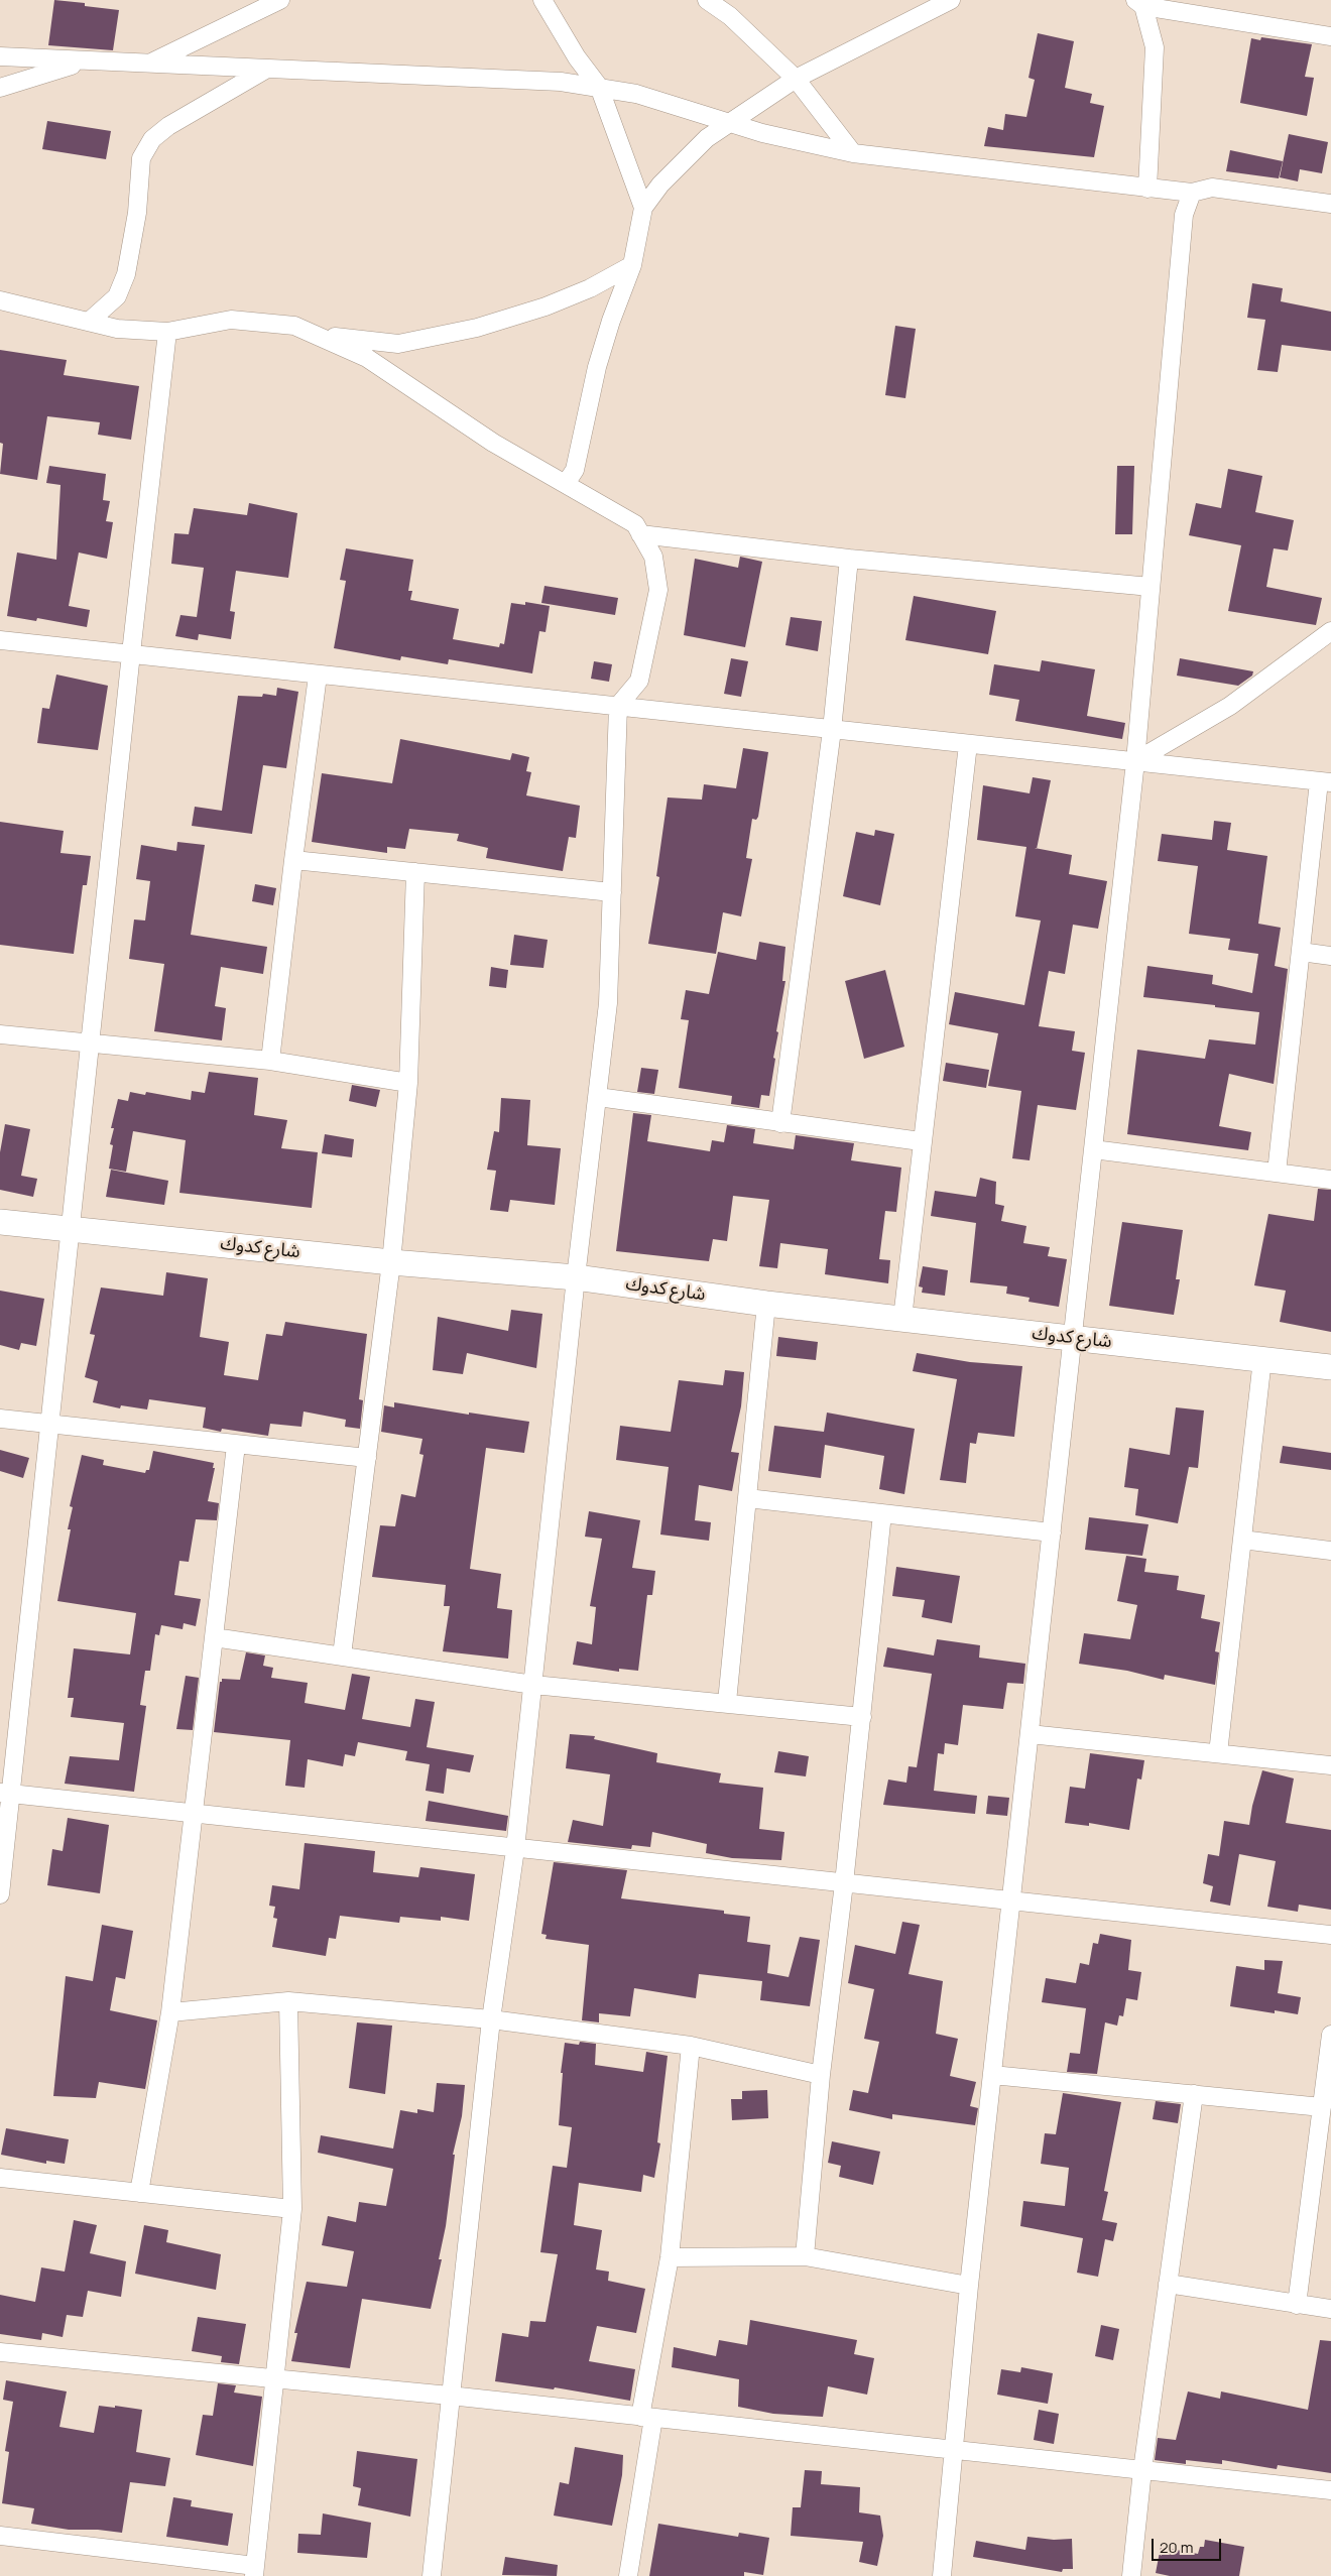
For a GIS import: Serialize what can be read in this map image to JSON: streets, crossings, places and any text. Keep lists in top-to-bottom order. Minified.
{"streets":{"street":["شارع كدوك"]},"scale_bar":"20 m"}
